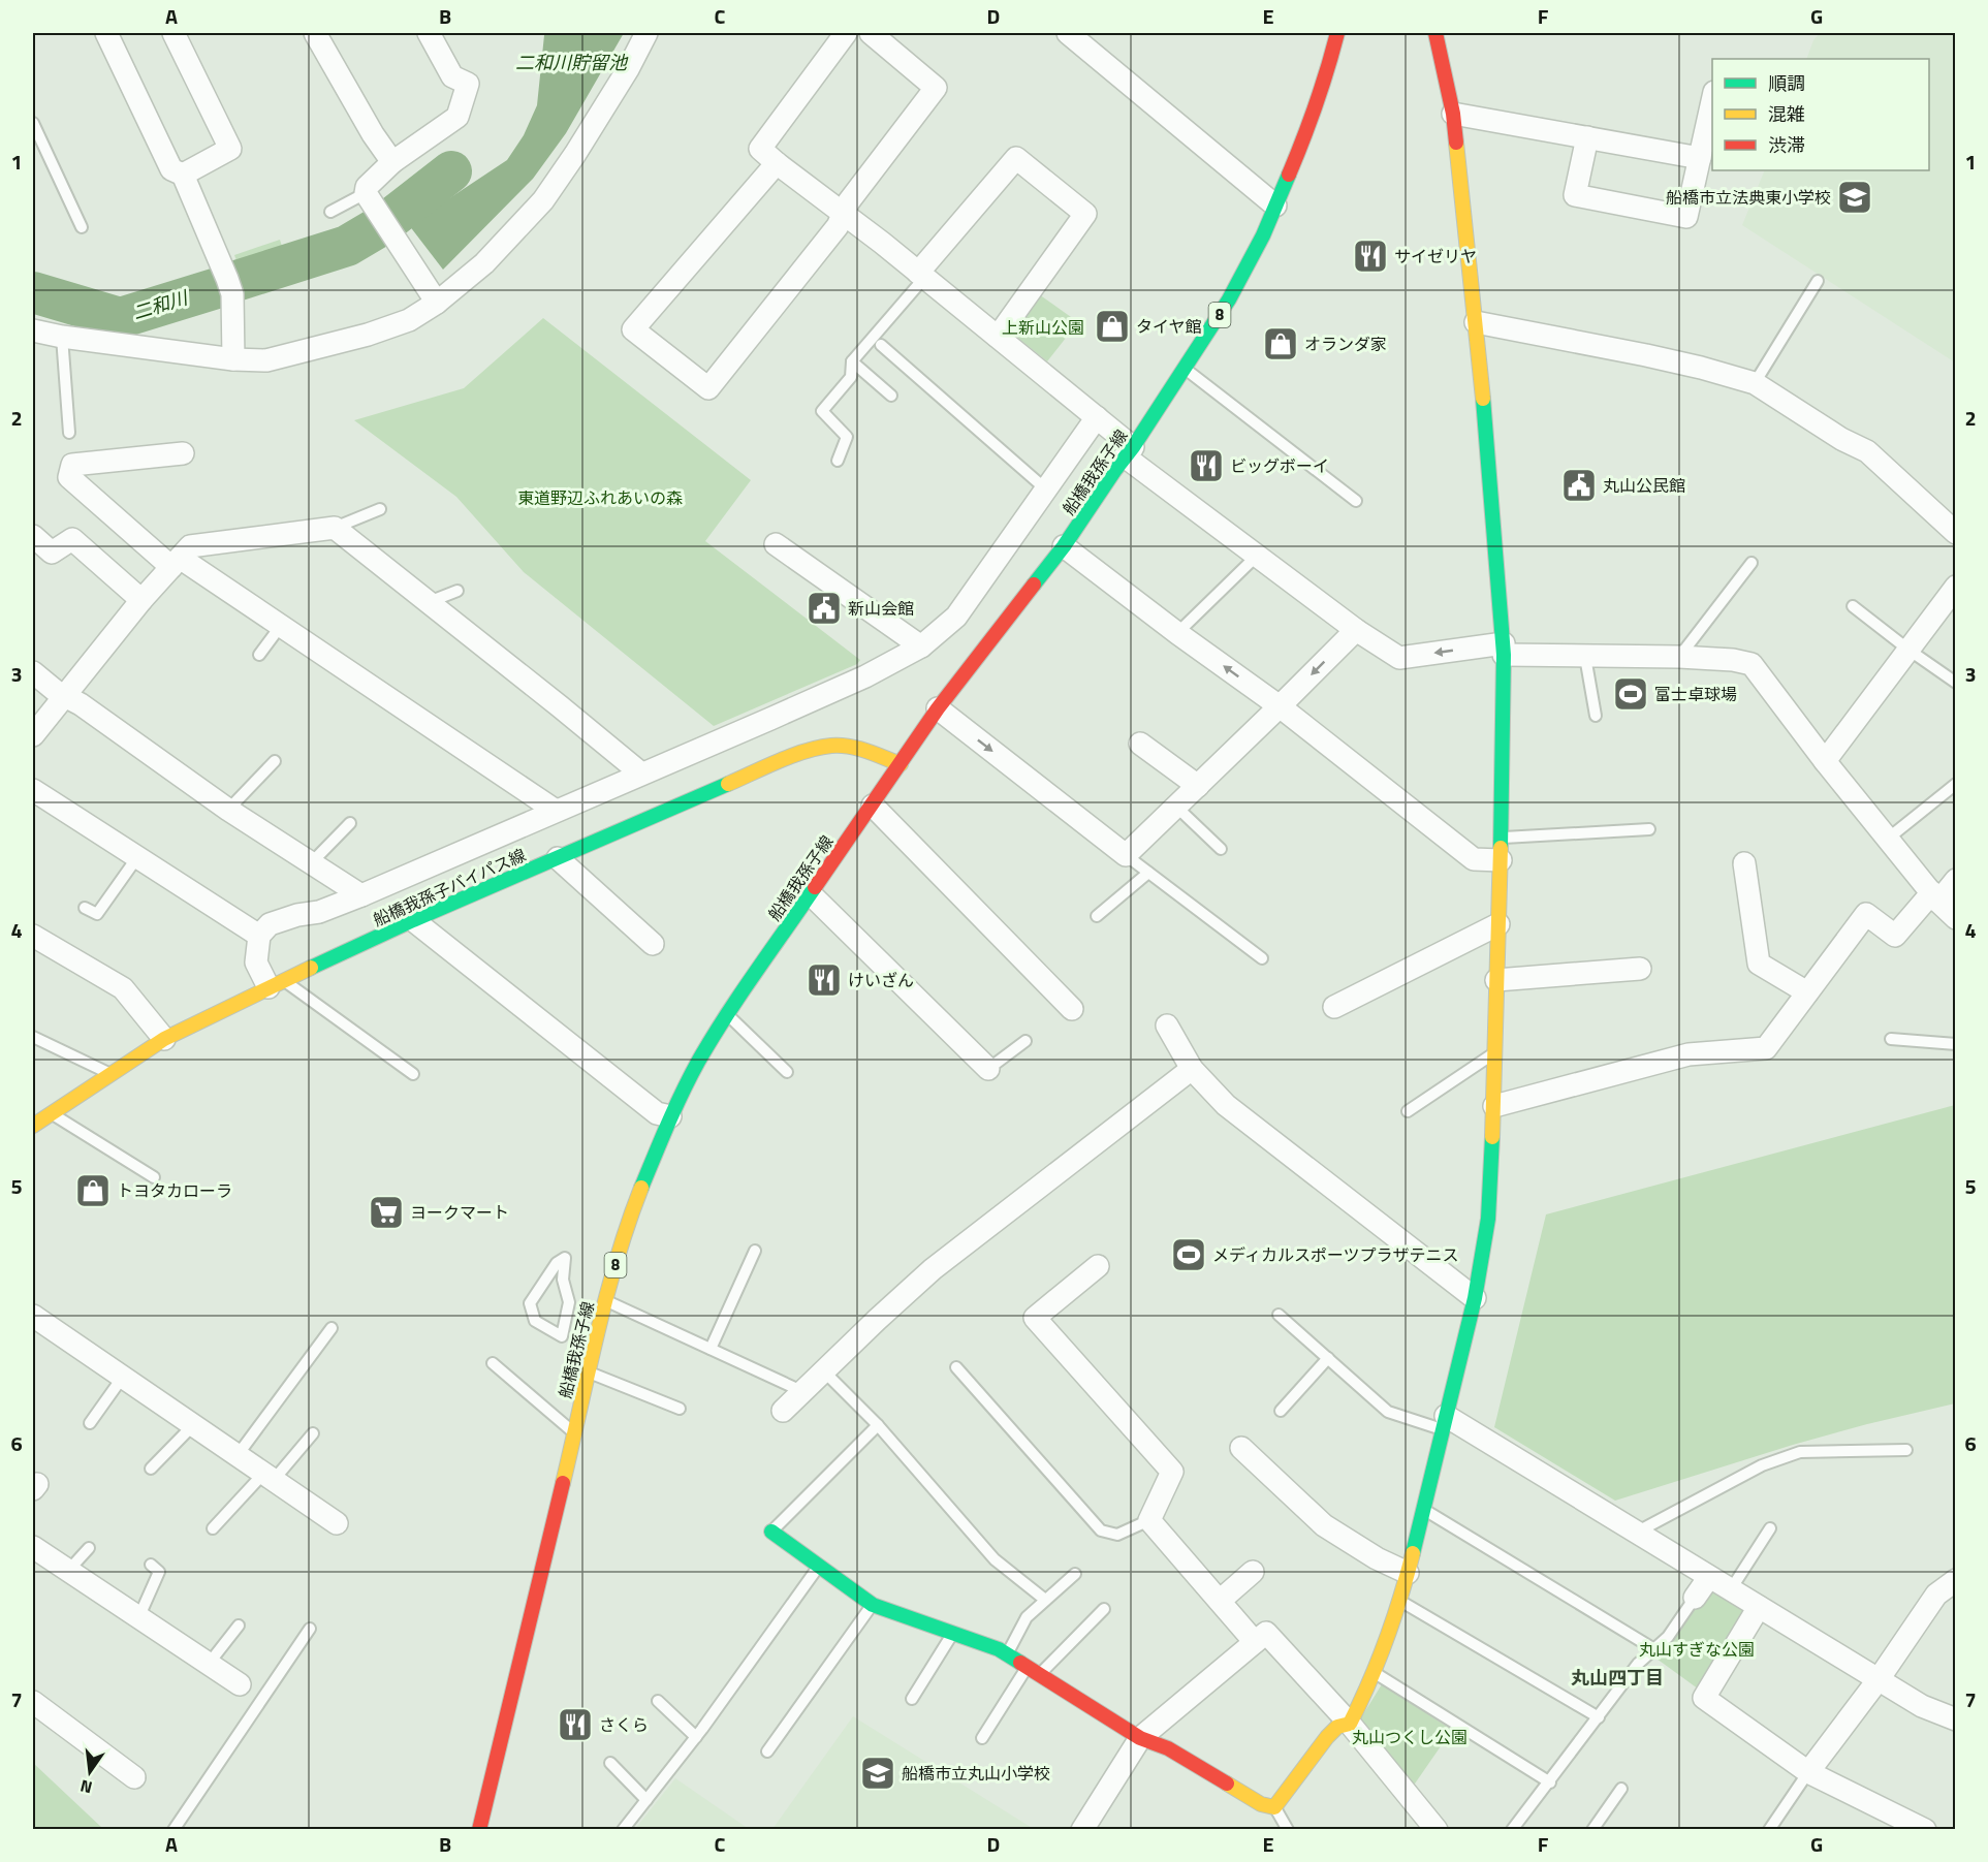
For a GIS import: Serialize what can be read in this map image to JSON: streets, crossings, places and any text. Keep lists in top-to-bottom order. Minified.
{"streets":{"street":["8","船橋我孫子線","船橋我孫子バイパス線"]},"crossings":[["船橋我孫子線","船橋我孫子バイパス線"]],"districts":["丸山四丁目"],"water":["二和川貯留池","二和川"],"parks":["上新山公園","東道野辺ふれあいの森","丸山すぎな公園","丸山つくし公園"],"places":{"school or university":["船橋市立法典東小学校","船橋市立丸山小学校"],"restaurant":["サイゼリヤ","ビッグボーイ","けいざん","さくら"],"shop":["タイヤ館","オランダ家","トヨタカローラ"],"public building":["丸山公民館","新山会館"],"sports":["富士卓球場","メディカルスポーツプラザテニス"],"supermarket":["ヨークマート"]},"legend":["順調","混雑","渋滞"],"north":"bottom","grid":{"columns":["A","B","C","D","E","F","G"],"rows":["1","2","3","4","5","6","7"]}}
